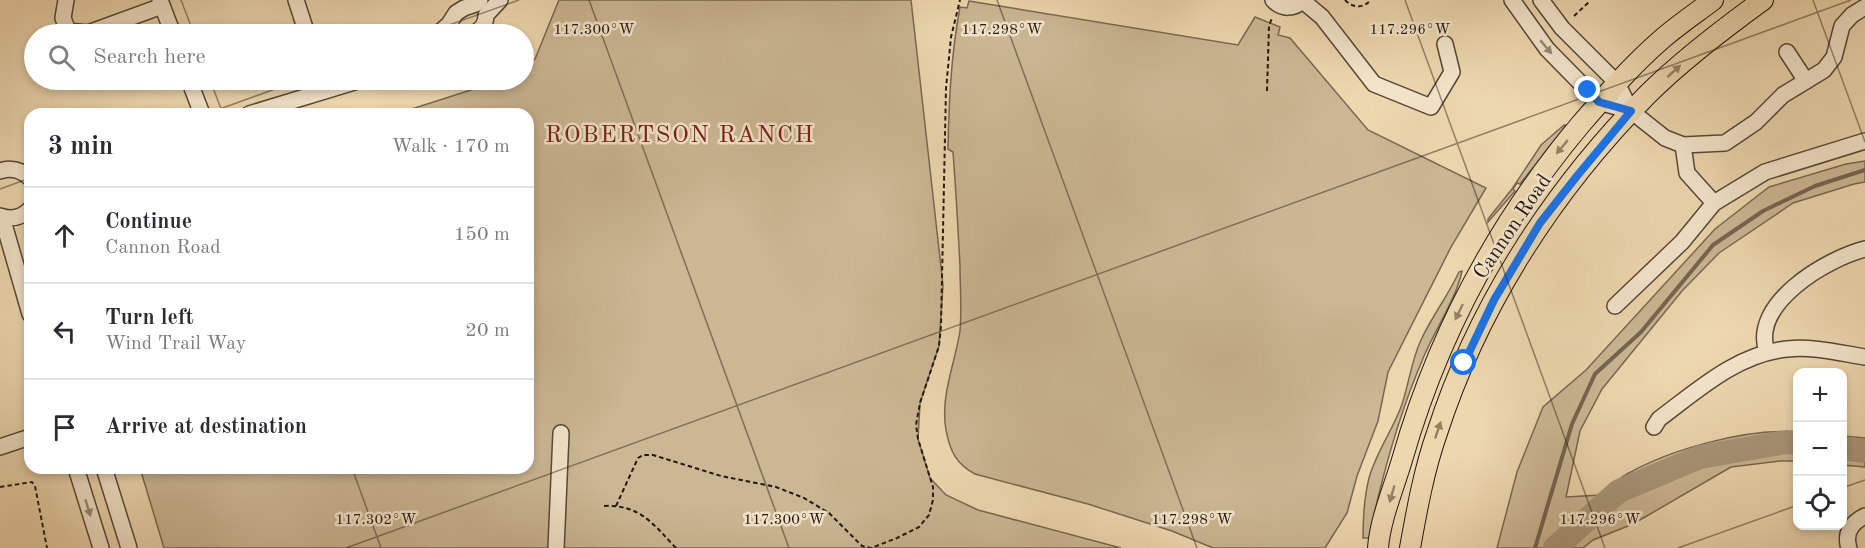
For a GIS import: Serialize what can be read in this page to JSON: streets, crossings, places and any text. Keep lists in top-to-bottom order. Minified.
{"streets":{"main road":["Cannon Road"]},"districts":["ROBERTSON RANCH"],"page":{"search":"Search here","heading":["3 min","Walk · 170 m"],"list":[["Continue","Cannon Road","150 m"],["Turn left","Wind Trail Way","20 m"],"Arrive at destination"],"map_buttons":["+","−"]},"coordinates":["117.300°W","117.298°W","117.296°W","117.302°W"]}
